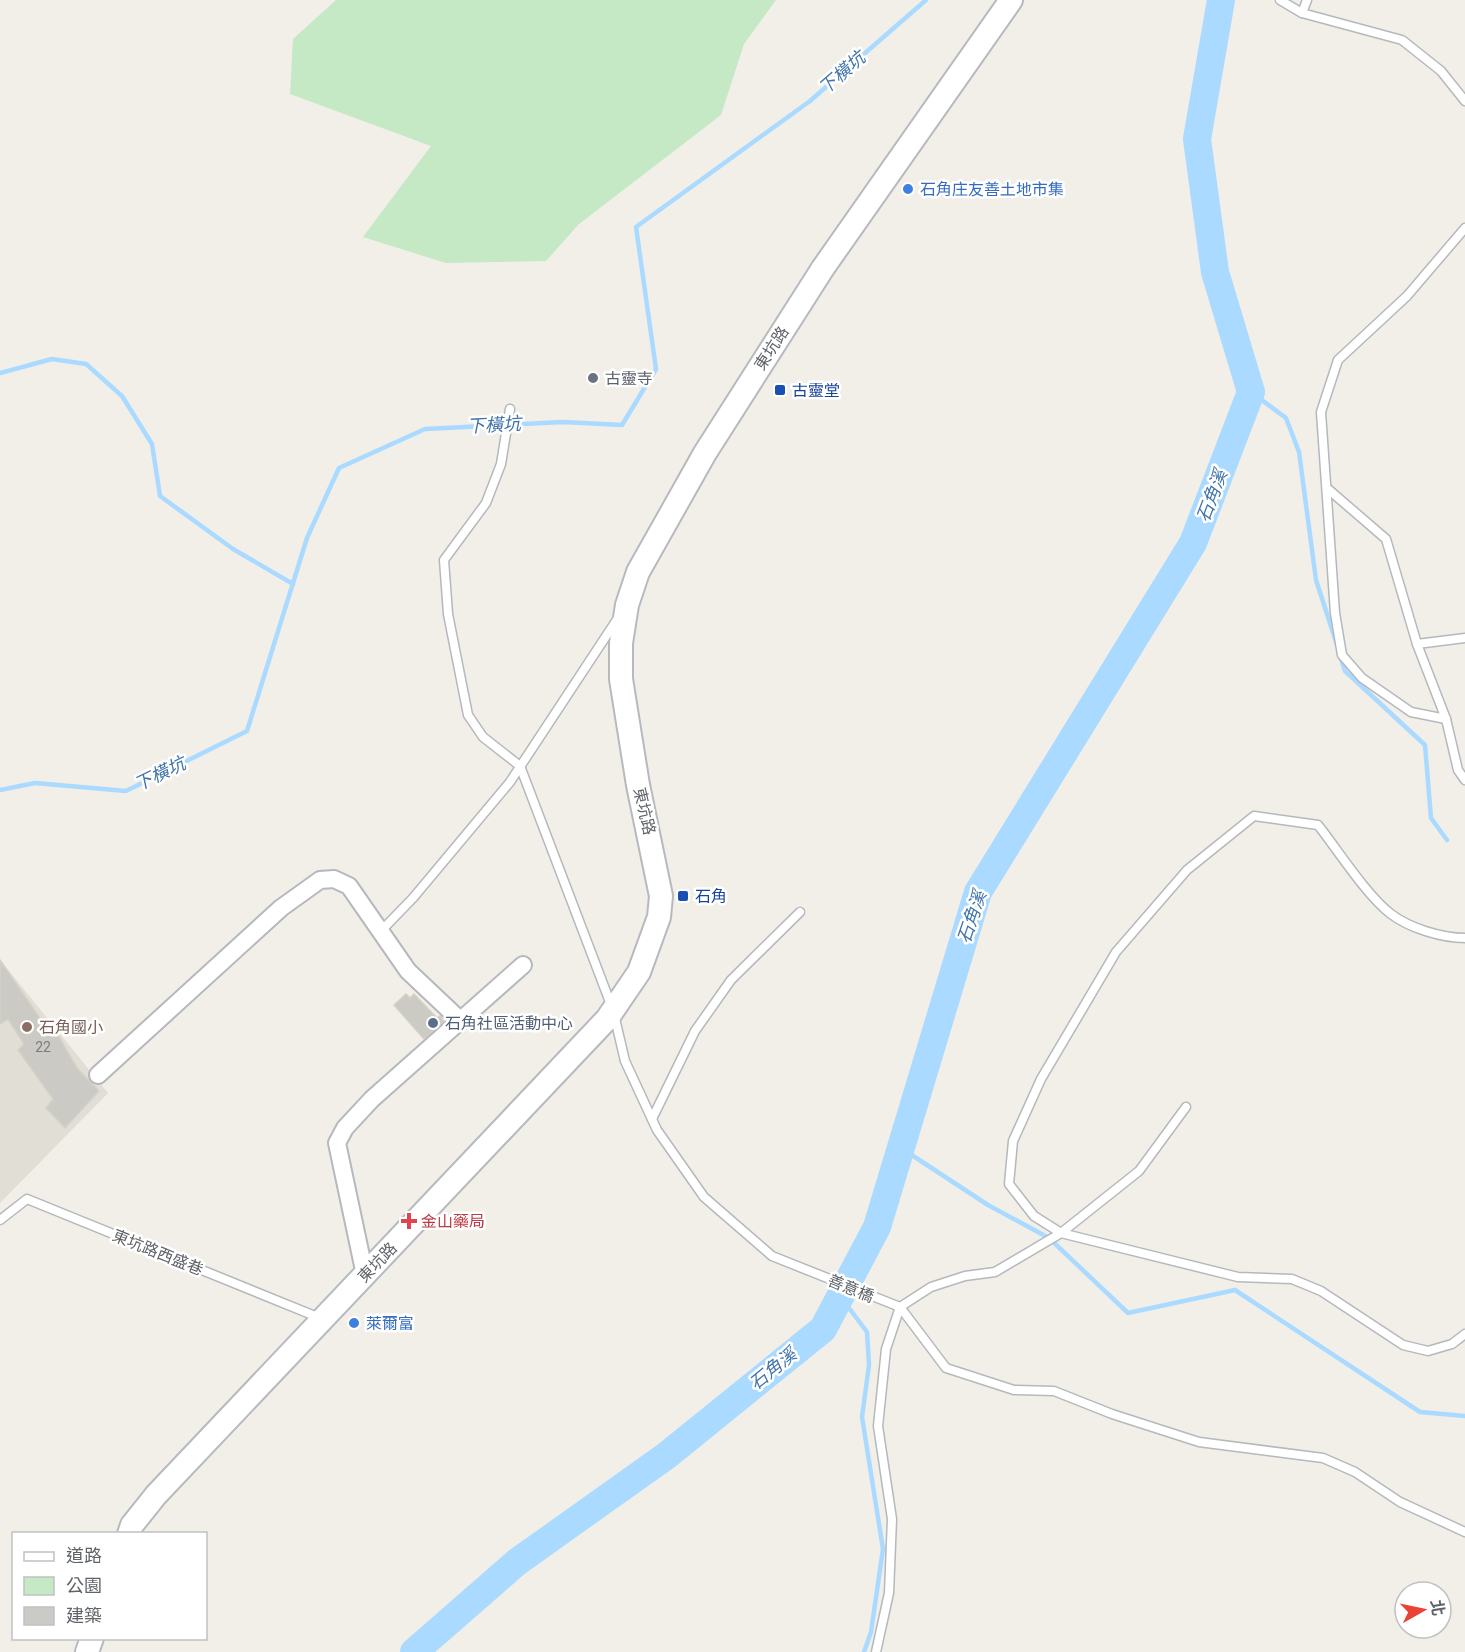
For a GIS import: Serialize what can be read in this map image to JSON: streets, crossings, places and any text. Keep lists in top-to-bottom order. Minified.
{"streets":{"street":["東坑路"],"lane":["東坑路西盛巷","善意橋"]},"crossings":[["東坑路","東坑路西盛巷"],["東坑路","善意橋"]],"water":["下橫坑","石角溪"],"places":{"other":["石角庄友善土地市集","古靈寺","石角社區活動中心","石角國小","萊爾富"],"transit":["古靈堂","石角"],"health":["金山藥局"]},"house_numbers":["22"],"legend":["道路","公園","建築"],"north":"right"}
